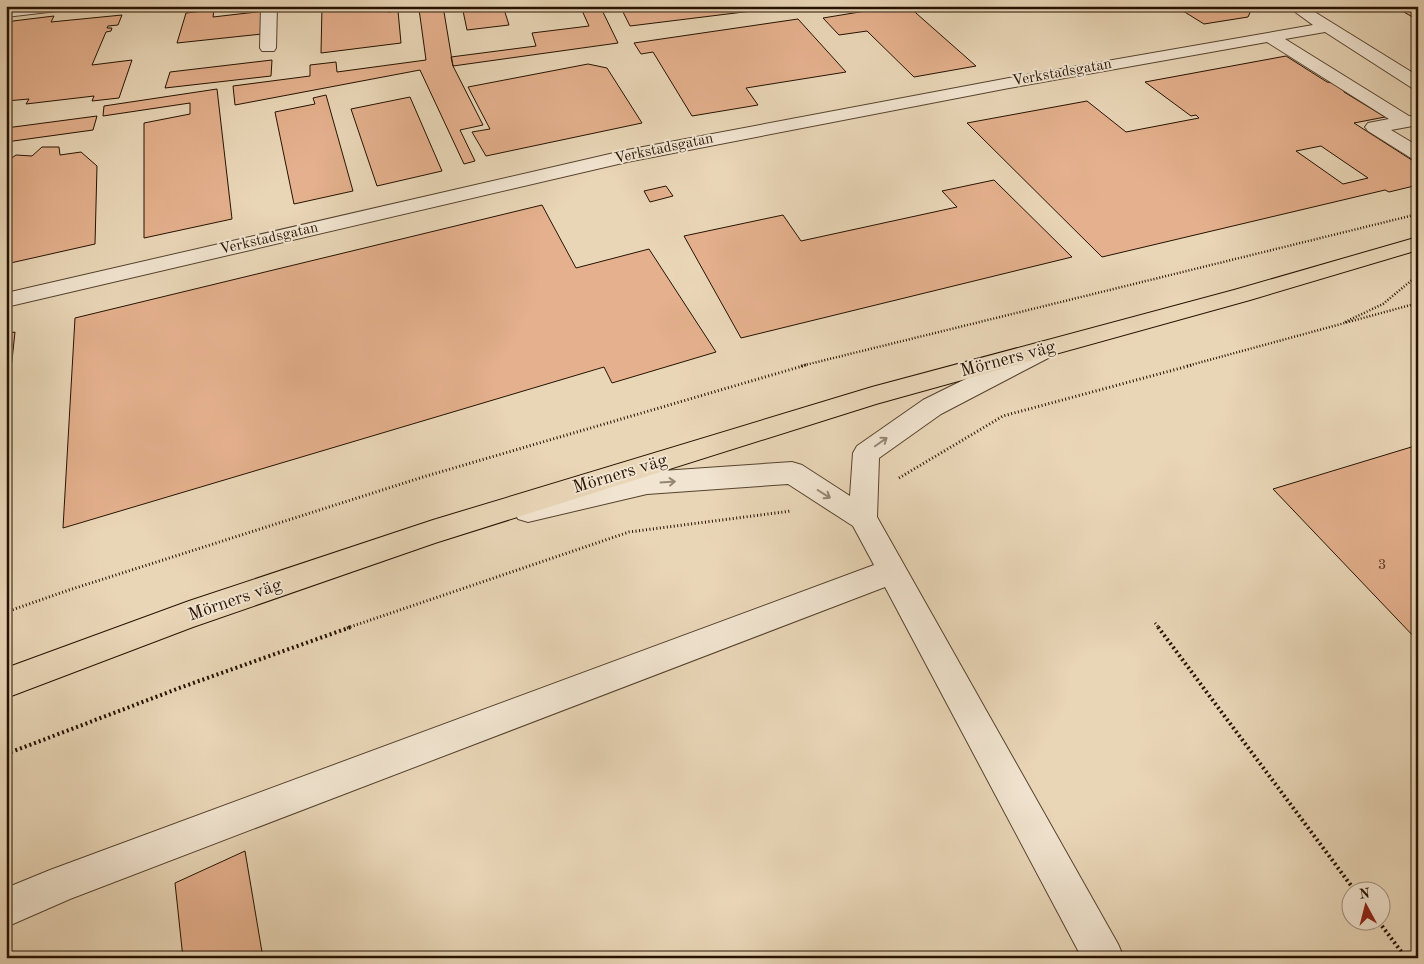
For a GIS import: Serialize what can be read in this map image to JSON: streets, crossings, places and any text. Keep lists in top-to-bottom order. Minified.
{"streets":{"main road":["Mörners väg"],"street":["Verkstadsgatan"]},"house_numbers":["3"],"north":"top"}
